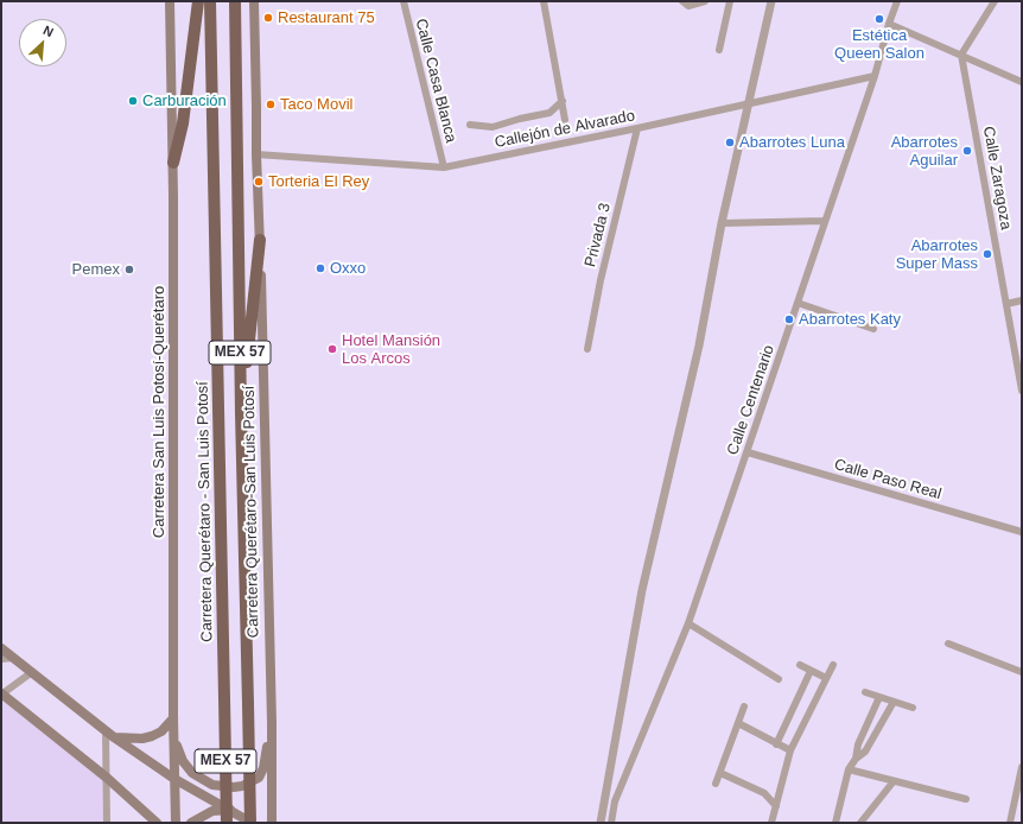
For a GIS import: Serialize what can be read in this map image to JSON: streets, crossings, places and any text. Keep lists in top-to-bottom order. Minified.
{"streets":{"highway":["MEX 57","Carretera Querétaro - San Luis Potosí"],"main road":["Carretera San Luis Potosí-Querétaro","Carretera Querétaro-San Luis Potosí"],"street":["Calle Casa Blanca","Callejón de Alvarado","Calle Zaragoza","Privada 3","Calle Centenario","Calle Paso Real"]},"crossings":[["Calle Casa Blanca","Callejón de Alvarado"],["Callejón de Alvarado","Privada 3"],["Callejón de Alvarado","Calle Centenario"],["Callejón de Alvarado","Carretera Querétaro-San Luis Potosí"],["Calle Centenario","Calle Paso Real"]],"places":["Restaurant 75","Estética Queen Salon","Carburación","Taco Movil","Abarrotes Luna","Abarrotes Aguilar","Torteria El Rey","Abarrotes Super Mass","Oxxo","Pemex","Abarrotes Katy","Hotel Mansión Los Arcos"],"north":"top right"}
